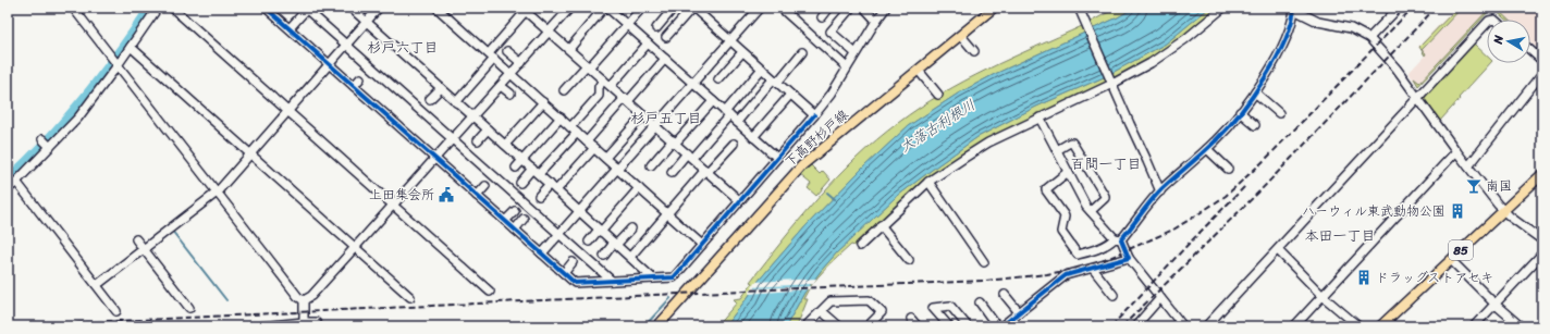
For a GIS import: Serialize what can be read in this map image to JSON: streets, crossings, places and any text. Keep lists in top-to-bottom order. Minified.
{"streets":{"main road":["下高野杉戸線","85"]},"districts":["杉戸六丁目","杉戸五丁目","百間一丁目","本田一丁目"],"water":["大落古利根川"],"places":{"bar":["南国"],"public building":["上田集会所"],"building":["ハーウィル東武動物公園","ドラッグストアセキ"]},"north":"left"}
